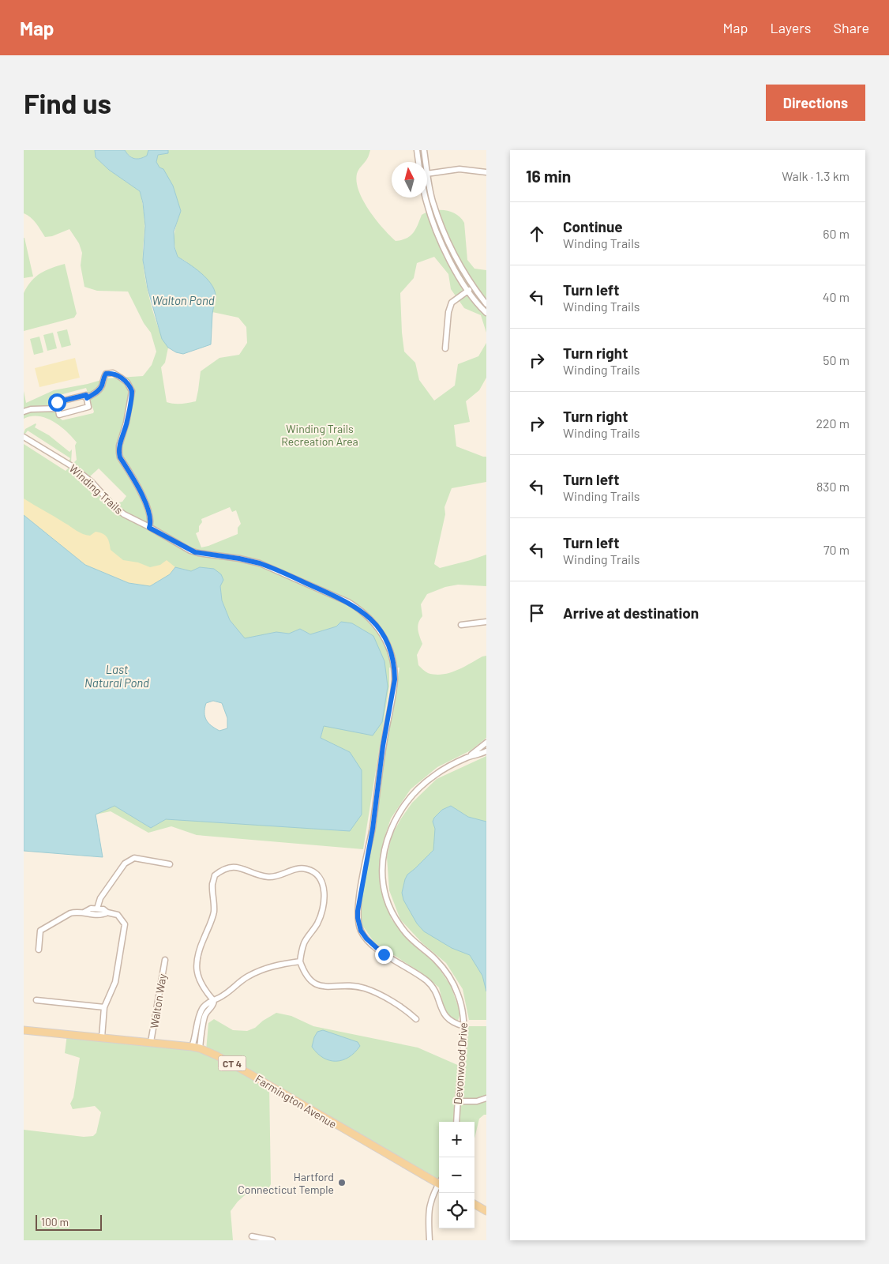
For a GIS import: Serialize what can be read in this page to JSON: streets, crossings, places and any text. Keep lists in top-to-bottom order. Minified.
{"streets":{"main road":["CT 4","Farmington Avenue"],"street":["Winding Trails","Walton Way","Devonwood Drive"]},"crossings":[["Winding Trails","Devonwood Drive"],["Walton Way","Farmington Avenue"]],"water":["Walton Pond","Last Natural Pond"],"parks":["Winding Trails Recreation Area"],"places":["Hartford Connecticut Temple"],"scale_bar":"100 m","north":"top","page":{"header":"Map","nav":["Map","Layers","Share"],"buttons":"Directions","title":"Find us","heading":["16 min","Walk · 1.3 km"],"list":[["Continue","Winding Trails","60 m"],["Turn left","Winding Trails","40 m"],["Turn right","Winding Trails","50 m"],["Turn right","Winding Trails","220 m"],["Turn left","Winding Trails","830 m"],["Turn left","Winding Trails","70 m"],"Arrive at destination"],"map_buttons":["+","−"],"scale":"100 m"}}
